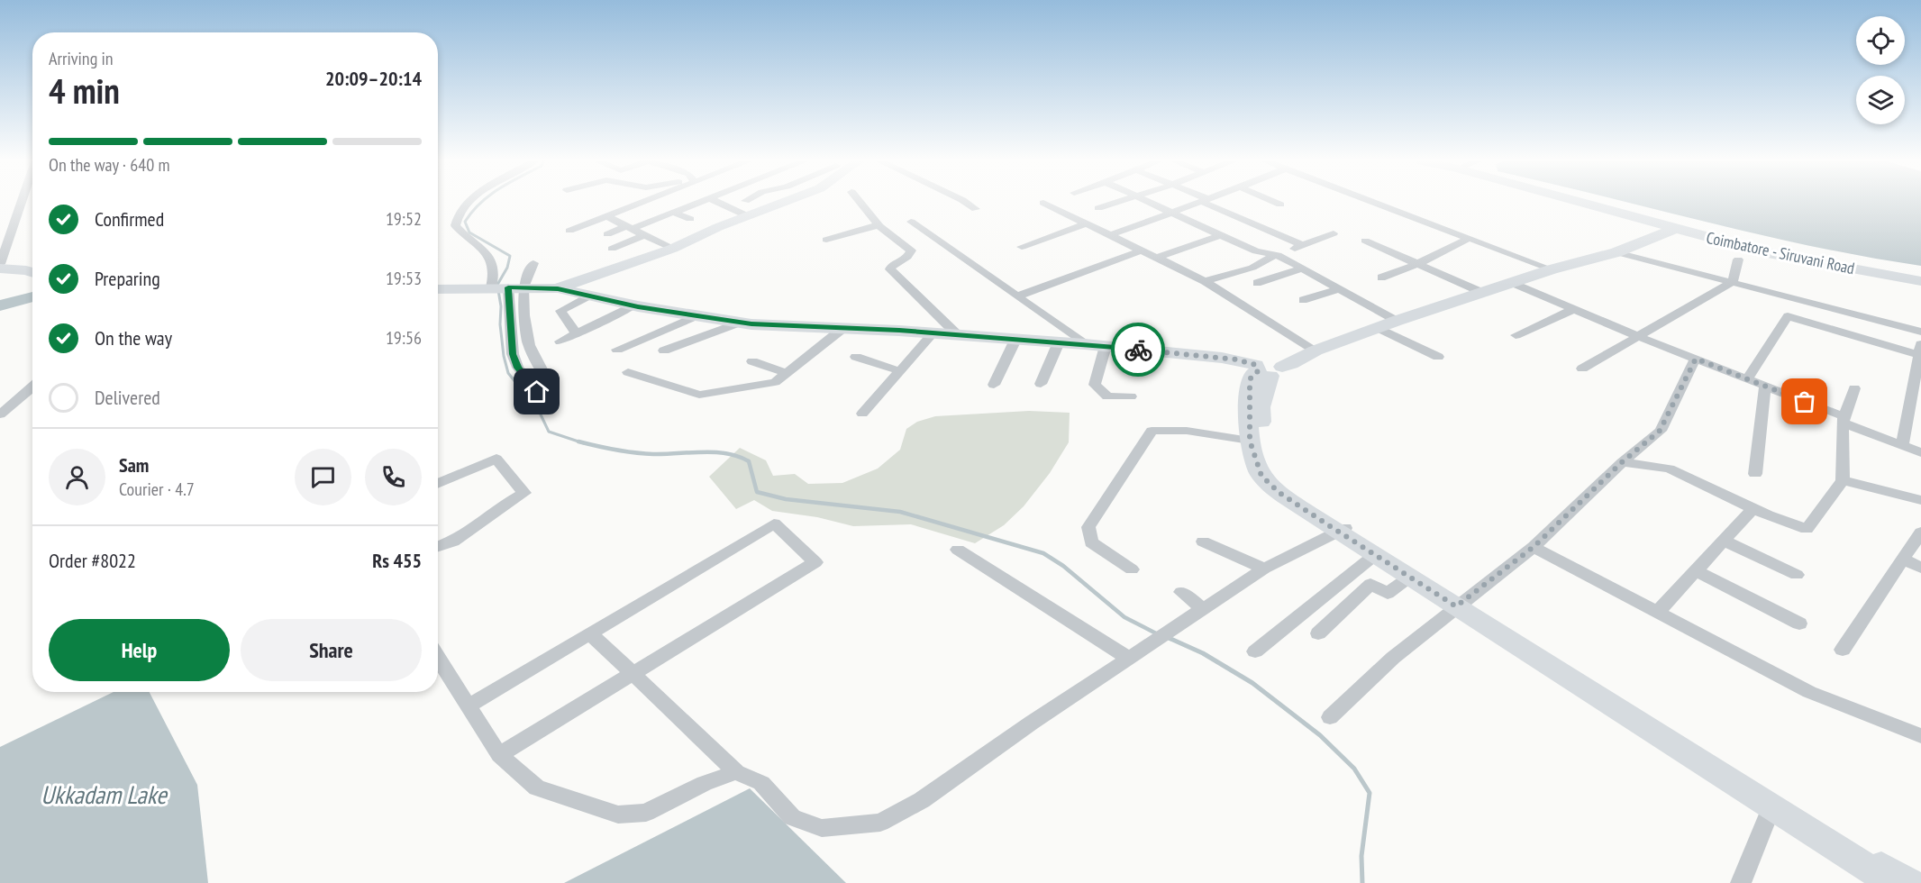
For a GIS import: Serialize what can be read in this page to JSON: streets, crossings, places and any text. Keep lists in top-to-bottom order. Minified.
{"streets":{"main road":["Coimbatore - Siruvani Road"]},"water":["Ukkadam Lake"],"page":{"heading":["4 min","Arriving in","20:09–20:14"],"panel":["Sam","Courier · 4.7","Order #8022","Rs 455"],"bar":"On the way · 640 m","list":[["Confirmed","19:52"],["Preparing","19:53"],["On the way","19:56"],"Delivered"],"buttons":["Help","Share"]}}
